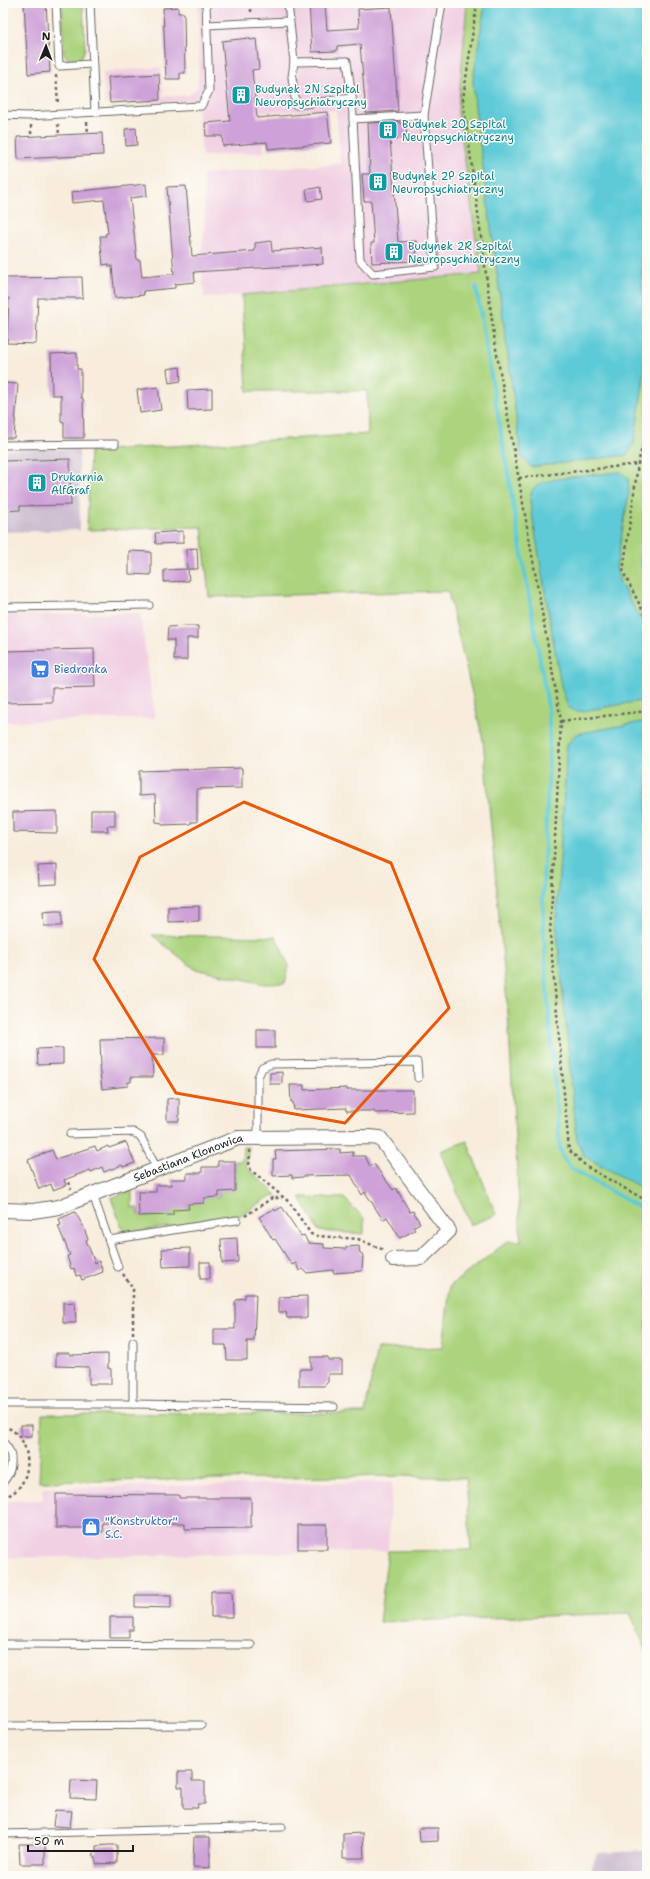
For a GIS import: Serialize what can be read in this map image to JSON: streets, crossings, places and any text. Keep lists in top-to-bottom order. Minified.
{"streets":{"street":["Sebastiana Klonowica"]},"places":{"building":["Budynek 2N Szpital Neuropsychiatryczny","Budynek 2O Szpital Neuropsychiatryczny","Budynek 2P Szpital Neuropsychiatryczny","Budynek 2R Szpital Neuropsychiatryczny","Drukarnia AlfGraf"],"supermarket":["Biedronka"],"shop":["\"Konstruktor\" S.C."]},"scale_bar":"50 m","north":"top"}
